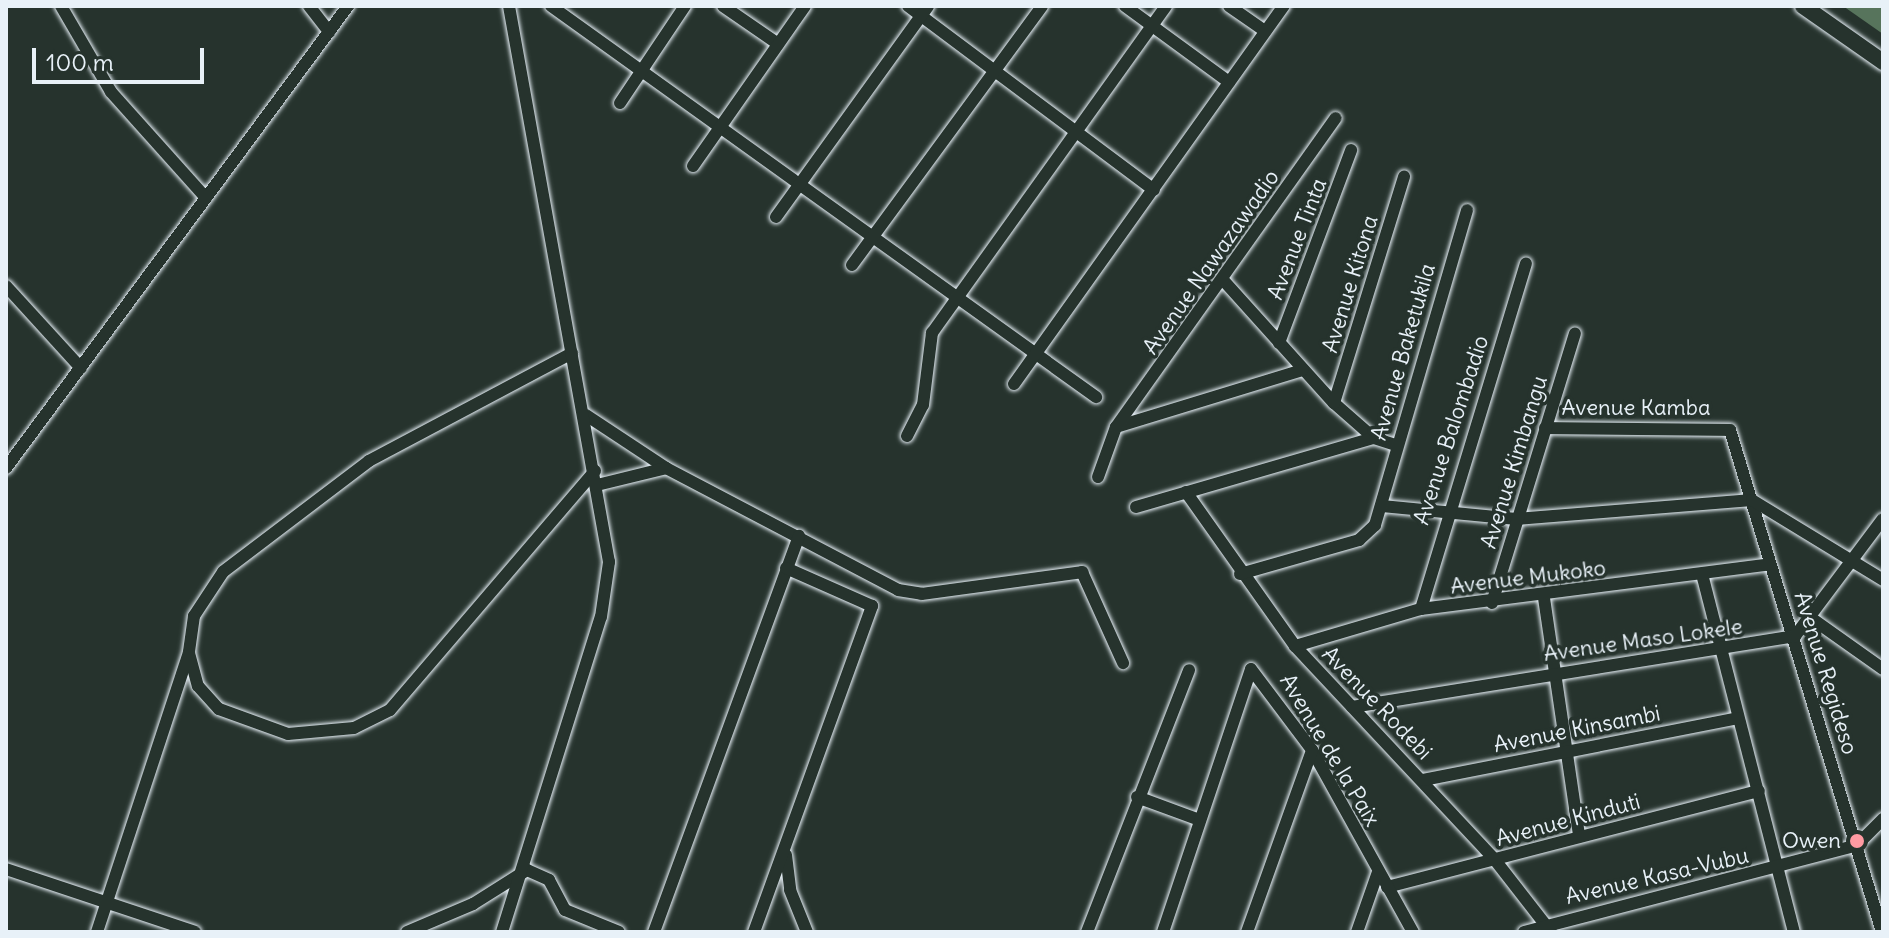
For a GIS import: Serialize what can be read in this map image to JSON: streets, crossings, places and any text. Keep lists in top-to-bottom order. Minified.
{"streets":{"street":["Avenue Tinta","Avenue Nawazawadio","Avenue Kitona","Avenue Baketukila","Avenue Kamba","Avenue Balombadio","Avenue Kimbangu","Avenue Mukoko","Avenue Maso Lokele","Avenue Regideso","Avenue Rodebi","Avenue Kinsambi","Avenue de la Paix","Avenue Kinduti","Avenue Kasa-Vubu"]},"crossings":[["Avenue Kamba","Avenue Kimbangu"],["Avenue Kamba","Avenue Regideso"],["Avenue Balombadio","Avenue Mukoko"],["Avenue Kimbangu","Avenue Mukoko"],["Avenue Mukoko","Avenue Regideso"],["Avenue Mukoko","Avenue Rodebi"],["Avenue Maso Lokele","Avenue Regideso"],["Avenue Maso Lokele","Avenue Rodebi"],["Avenue Regideso","Avenue Kasa-Vubu"],["Avenue Rodebi","Avenue Kinsambi"],["Avenue Rodebi","Avenue Kinduti"],["Avenue Rodebi","Avenue Kasa-Vubu"],["Avenue de la Paix","Avenue Kinduti"]],"places":["Owen"],"scale_bar":"100 m"}
